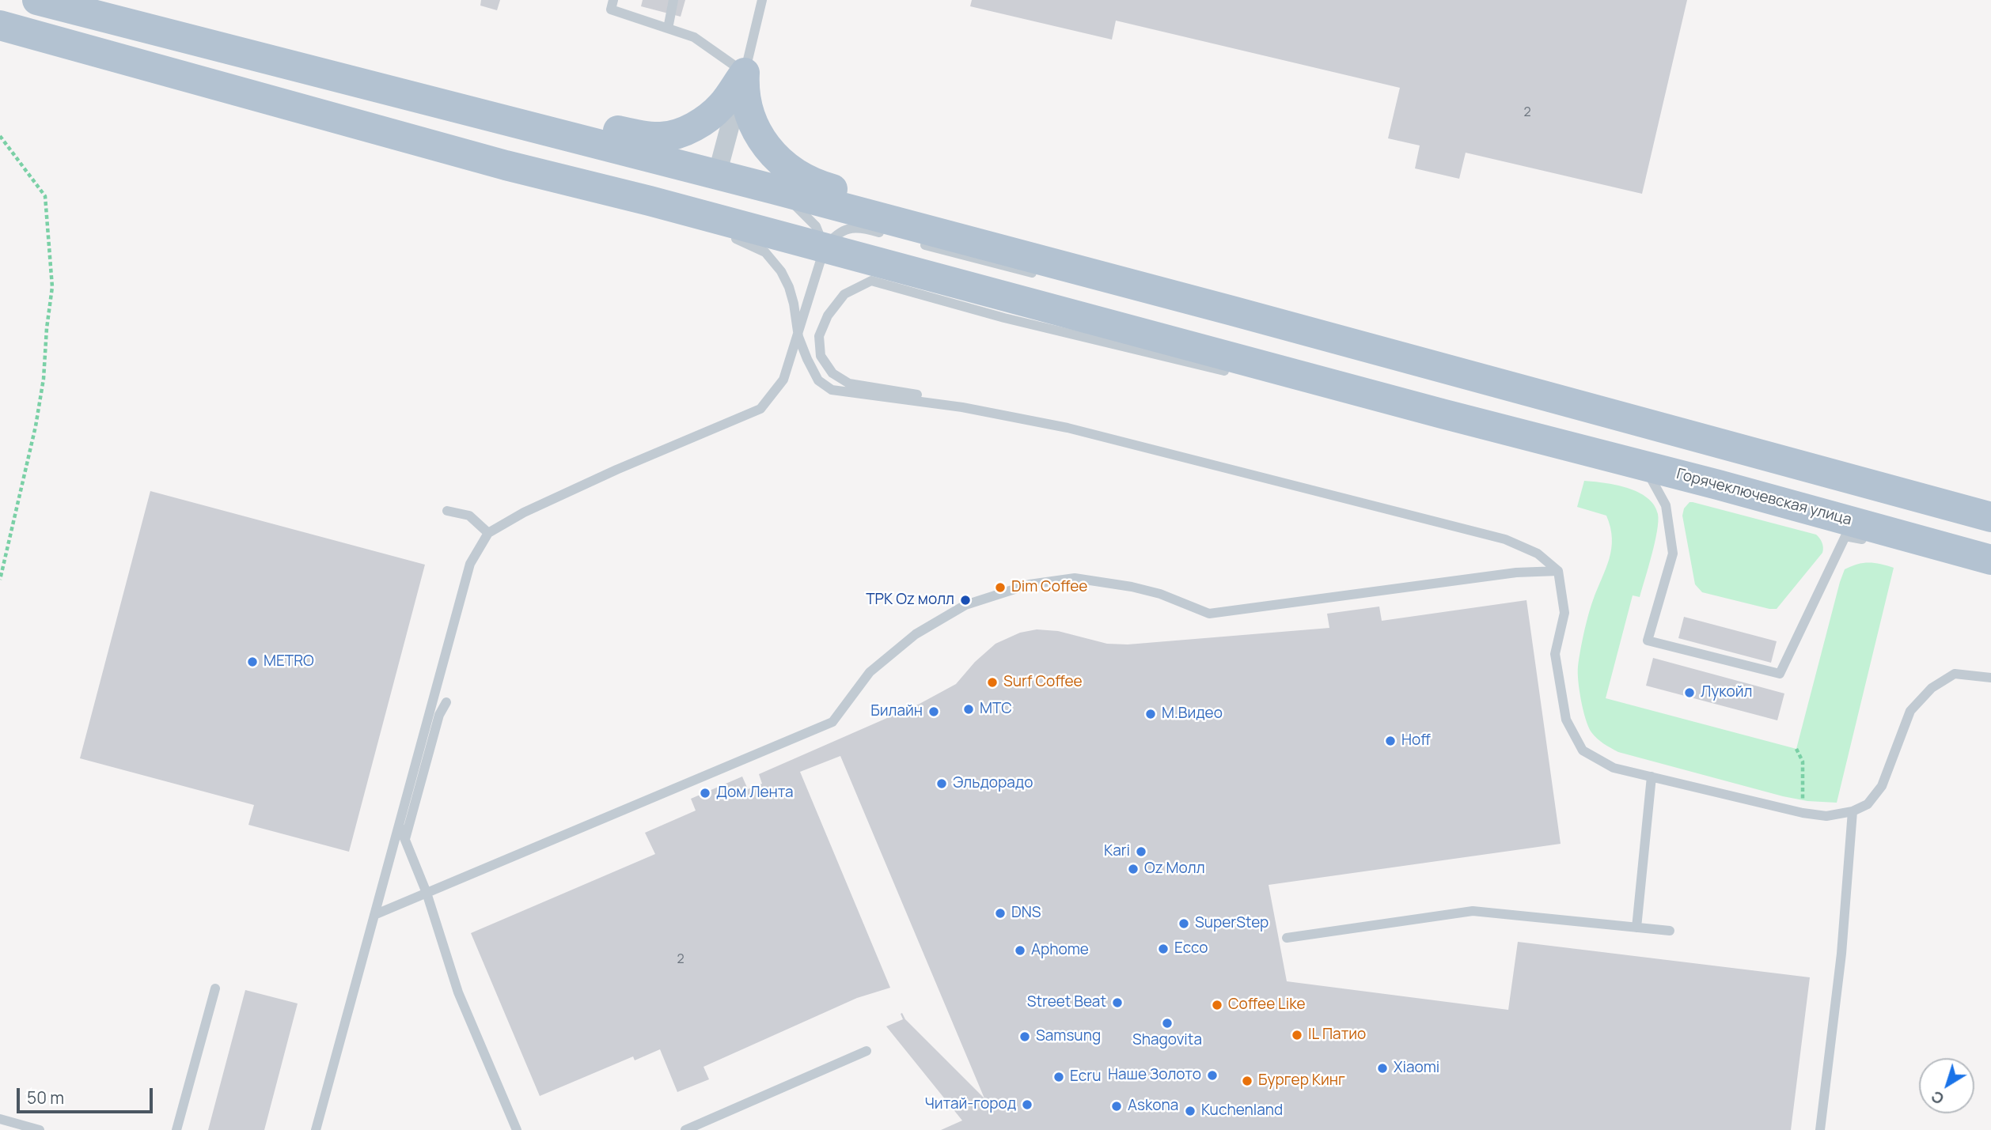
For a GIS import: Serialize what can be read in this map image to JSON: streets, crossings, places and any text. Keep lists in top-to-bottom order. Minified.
{"streets":{"main road":["Горячеключевская улица"]},"places":["Dim Coffee","ТРК Oz молл","METRO","Surf Coffee","Лукойл","МТС","Билайн","М.Видео","Hoff","Эльдорадо","Дом Лента","Kari","Oz Молл","DNS","SuperStep","Ecco","Aphome","Street Beat","Coffee Like","Shagovita","IL Патио","Samsung","Xiaomi","Наше Золото","Ecru","Бургер Кинг","Читай-город","Askona","Kuchenland"],"house_numbers":["2","2"],"scale_bar":"50 m","north":"bottom left"}
